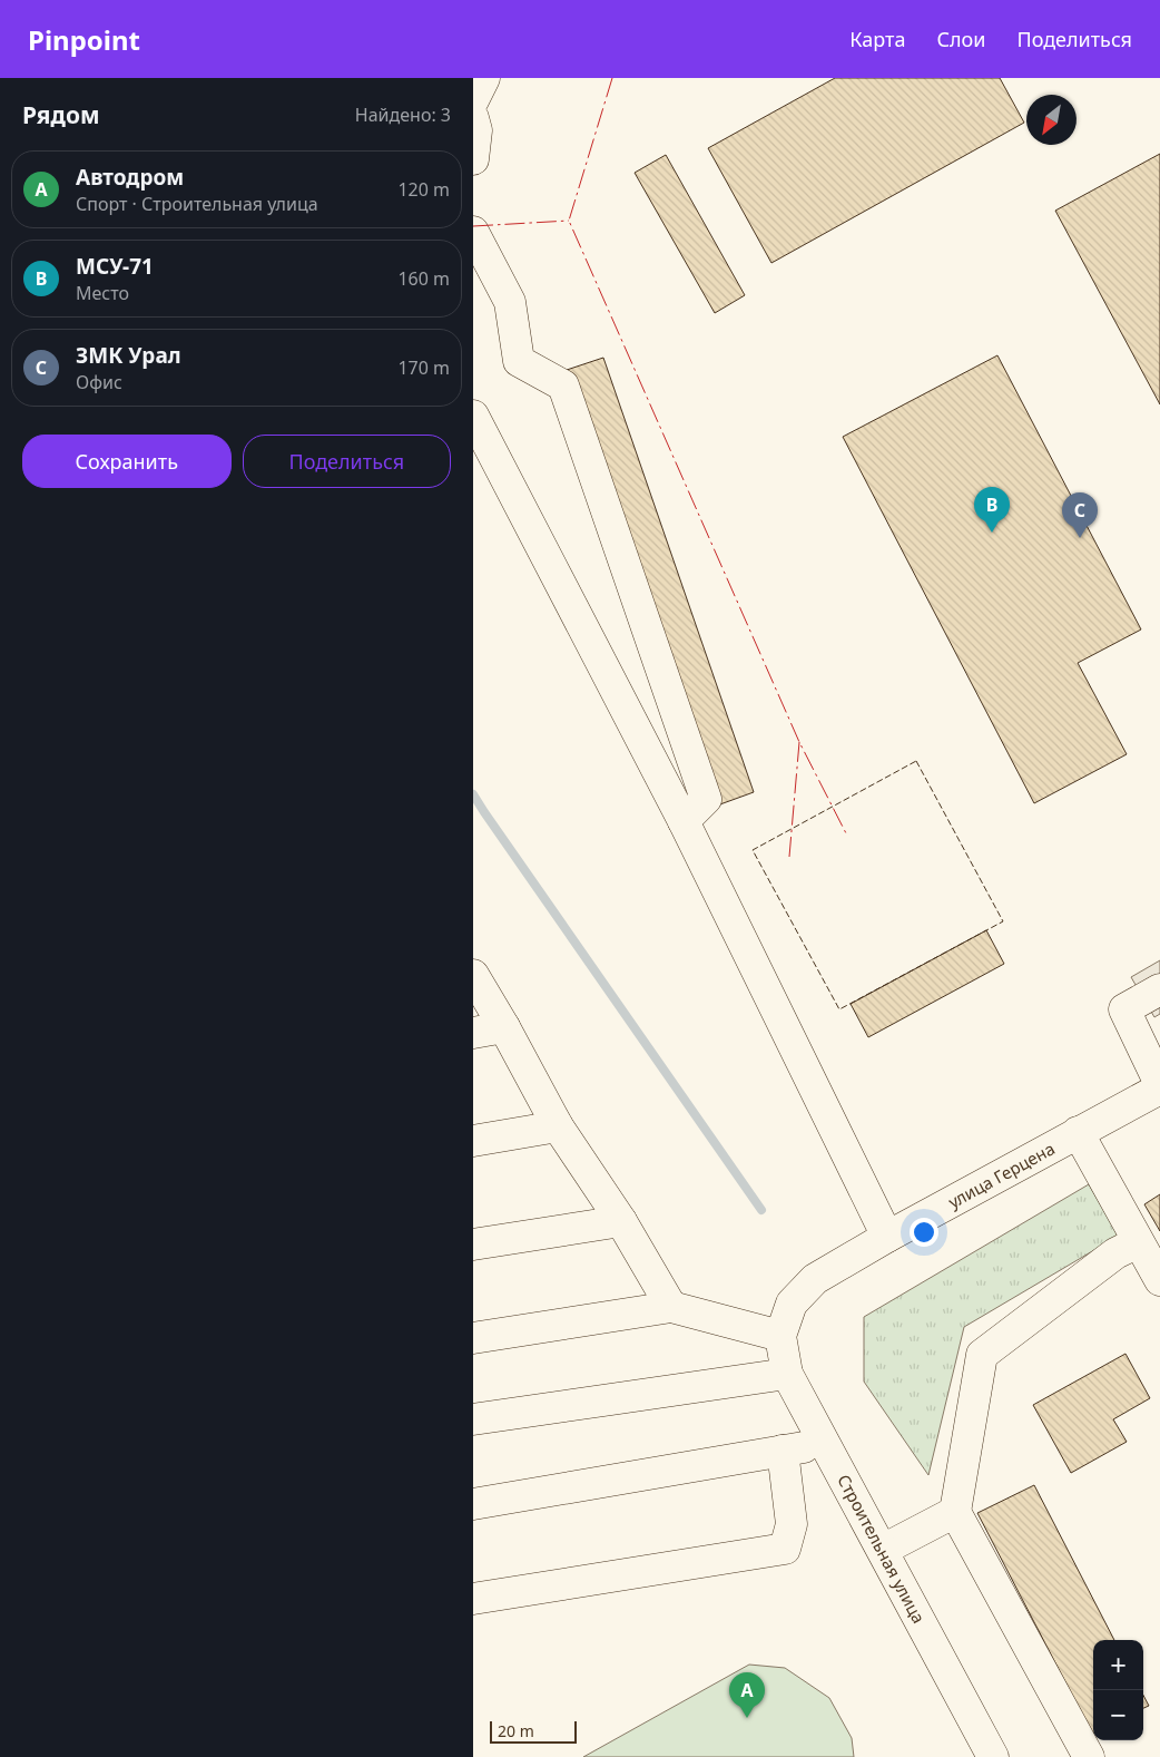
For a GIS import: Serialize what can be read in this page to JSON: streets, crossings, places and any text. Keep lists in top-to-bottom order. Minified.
{"streets":{"street":["улица Герцена","Строительная улица"]},"crossings":[["улица Герцена","Строительная улица"]],"scale_bar":"20 m","north":"bottom left","page":{"header":"Pinpoint","nav":["Карта","Слои","Поделиться"],"heading":["Рядом","Найдено: 3"],"list":[{"mark":"A","name":"Автодром","note":"Спорт · Строительная улица","value":"120 m"},{"mark":"B","name":"МСУ-71","note":"Место","value":"160 m"},{"mark":"C","name":"ЗМК Урал","note":"Офис","value":"170 m"}],"buttons":["Сохранить","Поделиться"],"pins":["B","C","A"],"map_buttons":["+","−"],"scale":"20 m"}}
